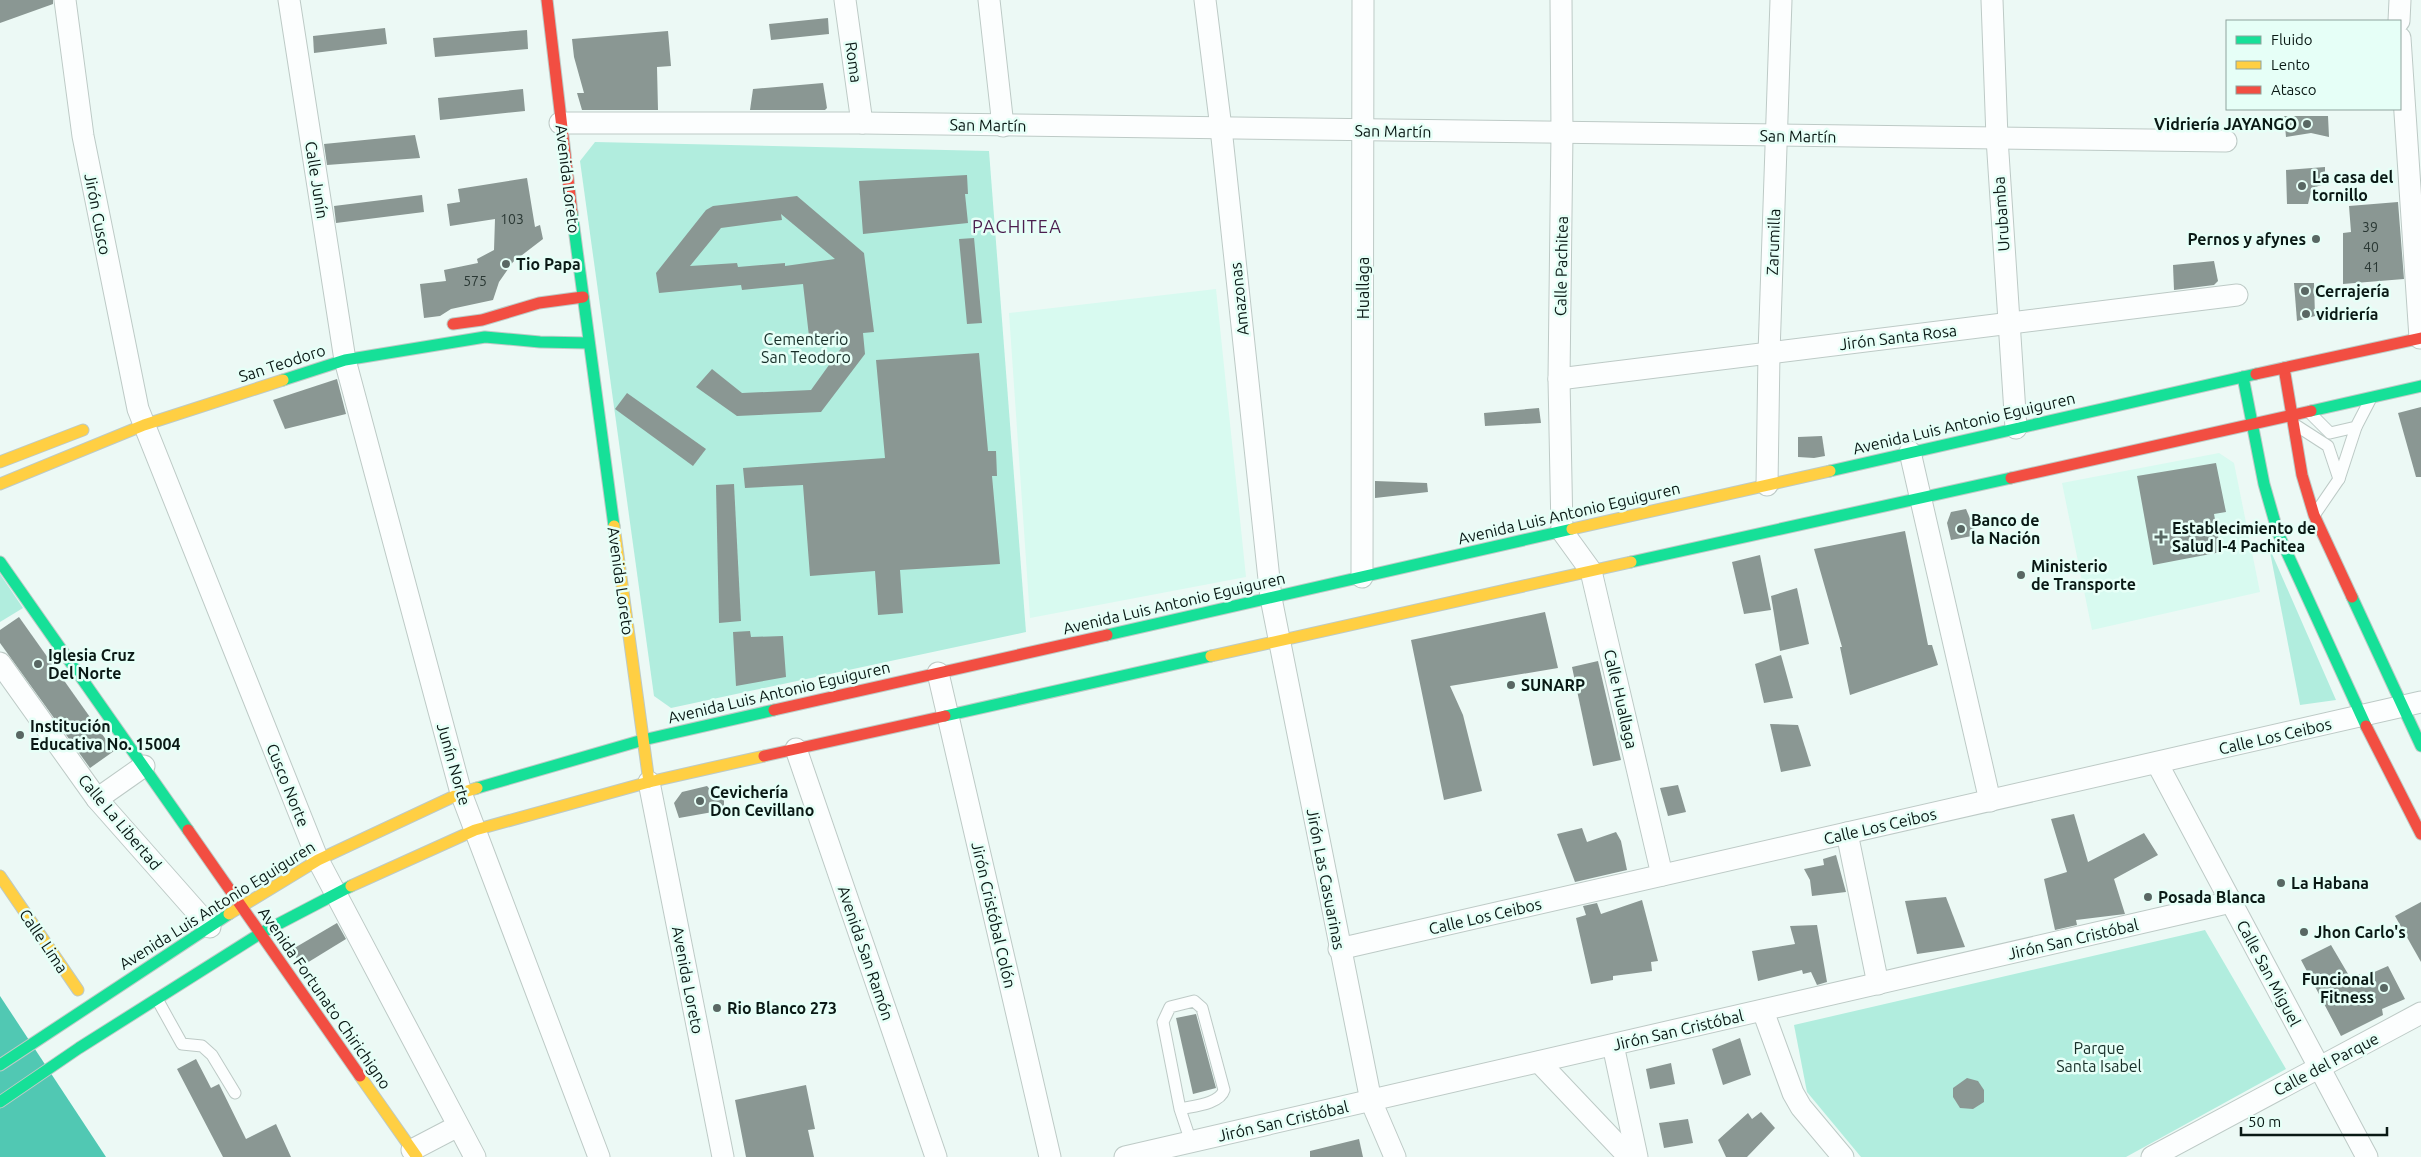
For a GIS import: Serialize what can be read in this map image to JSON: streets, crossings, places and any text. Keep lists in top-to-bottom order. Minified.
{"streets":{"main road":["Avenida Loreto","San Teodoro","Avenida Luis Antonio Eguiguren","Calle Lima","Avenida Fortunato Chirichigno"],"street":["Roma","San Martín","Calle Junín","Jirón Cusco","Urubamba","Zarumilla","Calle Pachitea","Huallaga","Amazonas","Jirón Santa Rosa","Calle Huallaga","Calle Los Ceibos","Junín Norte","Cusco Norte","Calle La Libertad","Jirón Las Casuarinas","Jirón Cristóbal Colón","Jirón San Cristóbal","Avenida San Ramón","Calle San Miguel","Calle del Parque"]},"crossings":[["Roma","San Martín"],["San Martín","Avenida Loreto"],["San Martín","Urubamba"],["San Martín","Zarumilla"],["San Martín","Calle Pachitea"],["San Martín","Huallaga"],["San Martín","Amazonas"],["Avenida Loreto","San Teodoro"],["Avenida Loreto","Avenida Luis Antonio Eguiguren"],["Calle Junín","San Teodoro"],["Calle Junín","Junín Norte"],["Jirón Cusco","San Teodoro"],["Jirón Cusco","Cusco Norte"],["Urubamba","Jirón Santa Rosa"],["Urubamba","Avenida Luis Antonio Eguiguren"],["Zarumilla","Jirón Santa Rosa"],["Zarumilla","Avenida Luis Antonio Eguiguren"],["Calle Pachitea","Jirón Santa Rosa"],["Calle Pachitea","Avenida Luis Antonio Eguiguren"],["Calle Pachitea","Calle Huallaga"],["Huallaga","Avenida Luis Antonio Eguiguren"],["Amazonas","Avenida Luis Antonio Eguiguren"],["Amazonas","Jirón Las Casuarinas"],["San Teodoro","Junín Norte"],["San Teodoro","Cusco Norte"],["Avenida Luis Antonio Eguiguren","Calle Huallaga"],["Avenida Luis Antonio Eguiguren","Junín Norte"],["Avenida Luis Antonio Eguiguren","Cusco Norte"],["Avenida Luis Antonio Eguiguren","Calle La Libertad"],["Avenida Luis Antonio Eguiguren","Jirón Las Casuarinas"],["Avenida Luis Antonio Eguiguren","Jirón Cristóbal Colón"],["Avenida Luis Antonio Eguiguren","Calle Lima"],["Avenida Luis Antonio Eguiguren","Avenida Fortunato Chirichigno"],["Calle Huallaga","Calle Los Ceibos"],["Calle Los Ceibos","Jirón Las Casuarinas"],["Calle Los Ceibos","Calle San Miguel"],["Jirón Las Casuarinas","Jirón San Cristóbal"],["Jirón San Cristóbal","Calle San Miguel"],["Calle San Miguel","Calle del Parque"]],"districts":["PACHITEA"],"parks":["Cementerio San Teodoro","Parque Santa Isabel"],"places":{"other":["Vidriería JAYANGO","La casa del tornillo","Pernos y afynes","Tio Papa","Cerrajería","vidriería","Banco de la Nación","Ministerio de Transporte","Iglesia Cruz Del Norte","SUNARP","Institución Educativa No. 15004","Cevichería Don Cevillano","La Habana","Posada Blanca","Jhon Carlo's","Funcional Fitness","Rio Blanco 273"],"health":["Establecimiento de Salud I-4 Pachitea"]},"house_numbers":["103","39","40","41","575"],"legend":["Fluido","Lento","Atasco"],"scale_bar":"50 m"}
